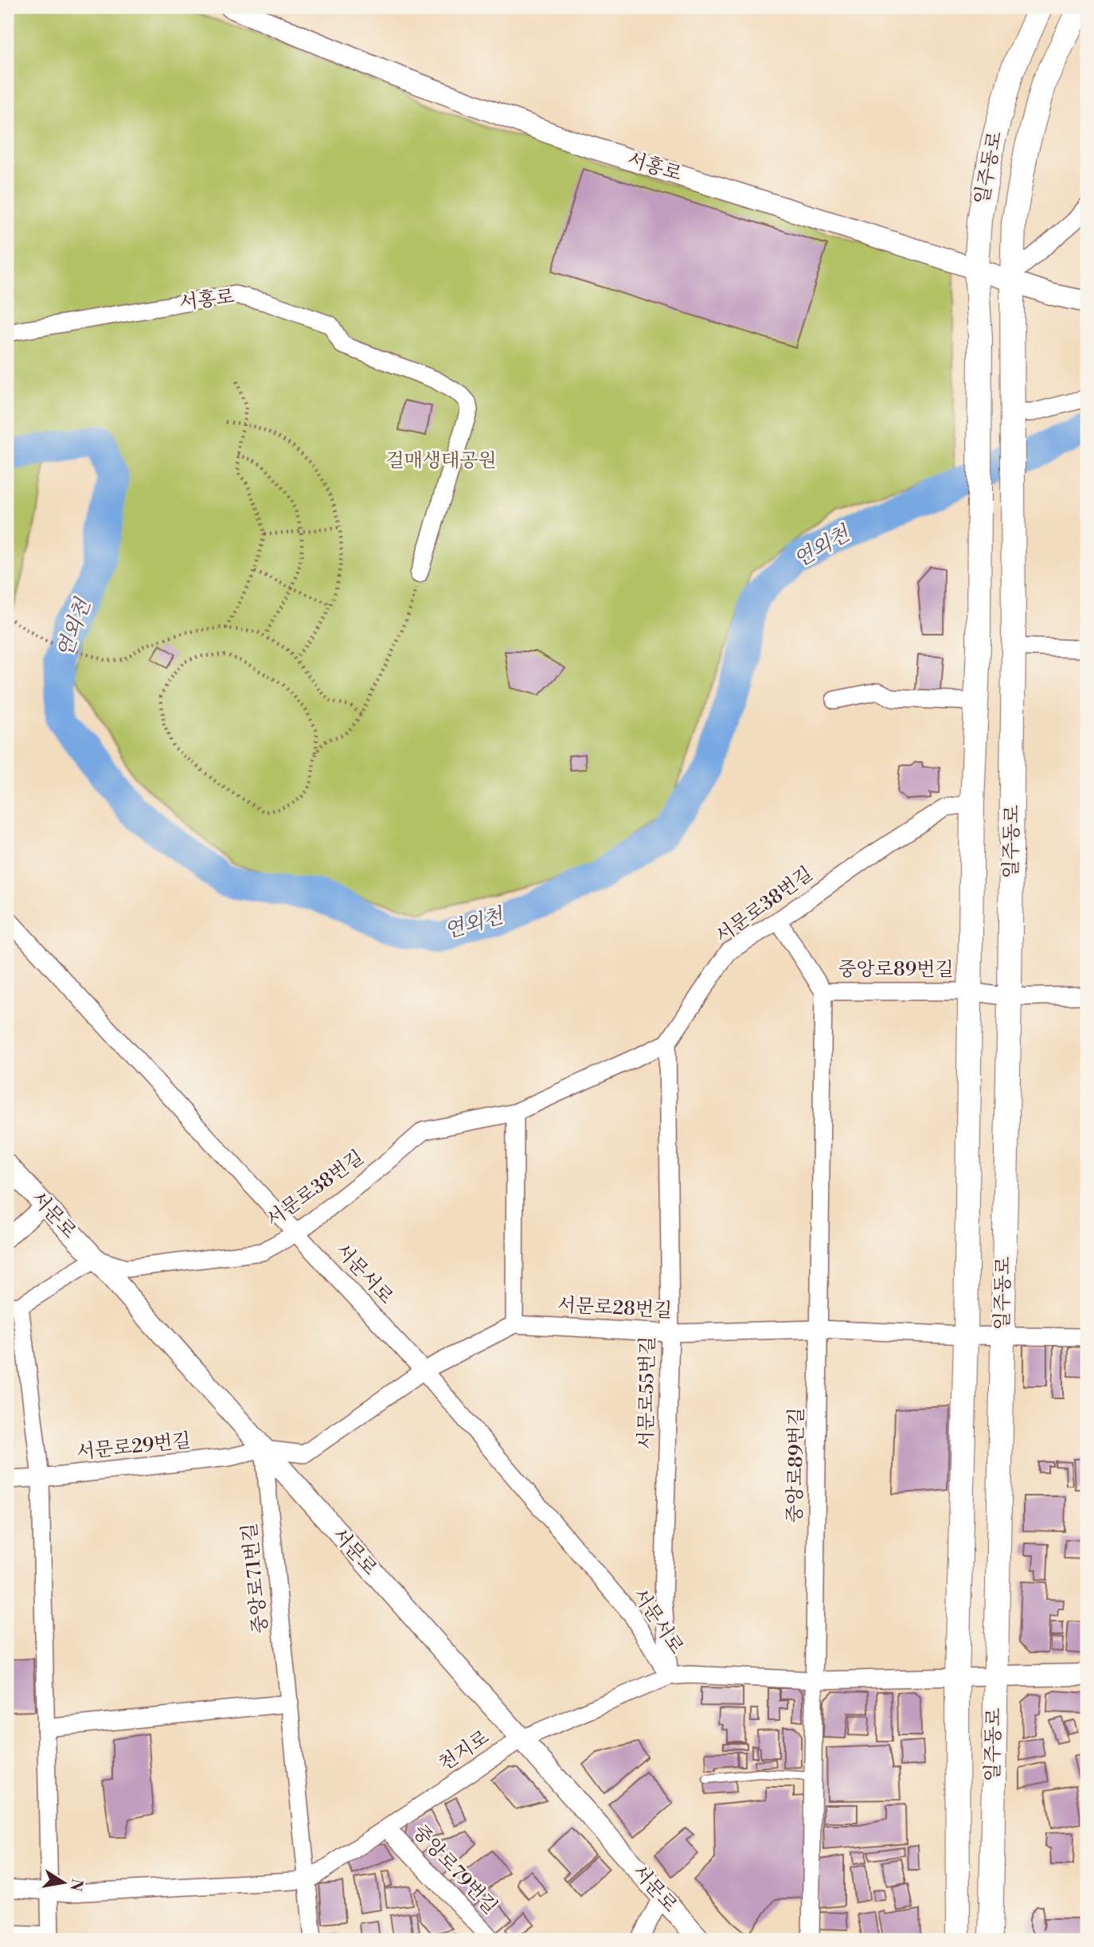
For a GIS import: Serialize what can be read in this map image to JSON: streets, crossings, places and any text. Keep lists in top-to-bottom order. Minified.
{"streets":{"main road":["일주동로"],"street":["서홍로","서문로38번길","중앙로89번길","서문로","서문서로","서문로28번길","서문로55번길","서문로29번길","중앙로71번길","천지로","중앙로79번길"]},"crossings":[["서홍로","일주동로"],["일주동로","서문로38번길"],["일주동로","중앙로89번길"],["일주동로","서문로28번길"],["일주동로","천지로"],["서문로38번길","중앙로89번길"],["서문로38번길","서문로"],["서문로38번길","서문서로"],["서문로38번길","서문로55번길"],["중앙로89번길","서문로28번길"],["중앙로89번길","천지로"],["서문로","서문로29번길"],["서문로","중앙로71번길"],["서문로","천지로"],["서문서로","서문로55번길"],["서문서로","천지로"],["서문로28번길","서문로55번길"],["서문로55번길","천지로"],["서문로29번길","중앙로71번길"],["중앙로71번길","천지로"],["천지로","중앙로79번길"]],"water":["연외천"],"parks":["걸매생태공원"],"north":"right"}
